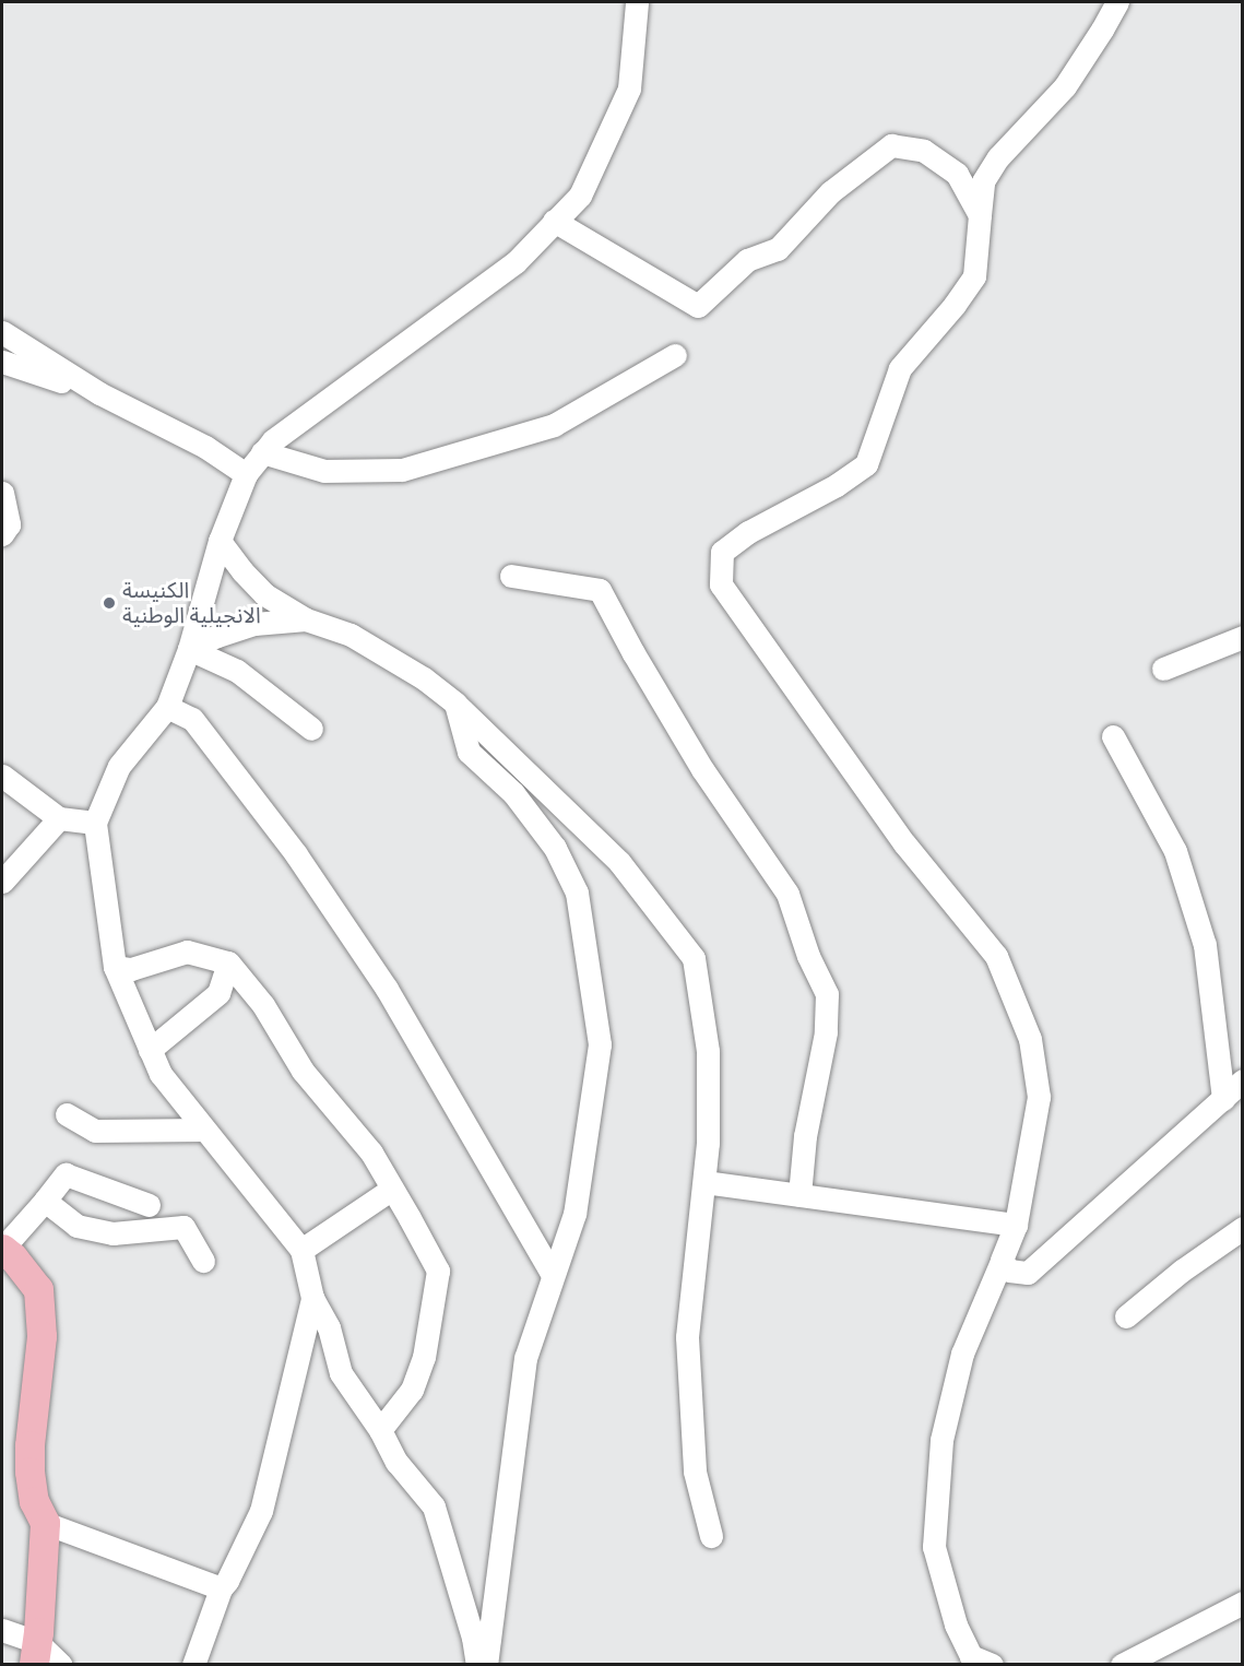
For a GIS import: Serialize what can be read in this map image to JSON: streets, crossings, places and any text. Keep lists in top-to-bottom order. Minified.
{"places":["الكنيسة الانجيلية الوطنية"]}
